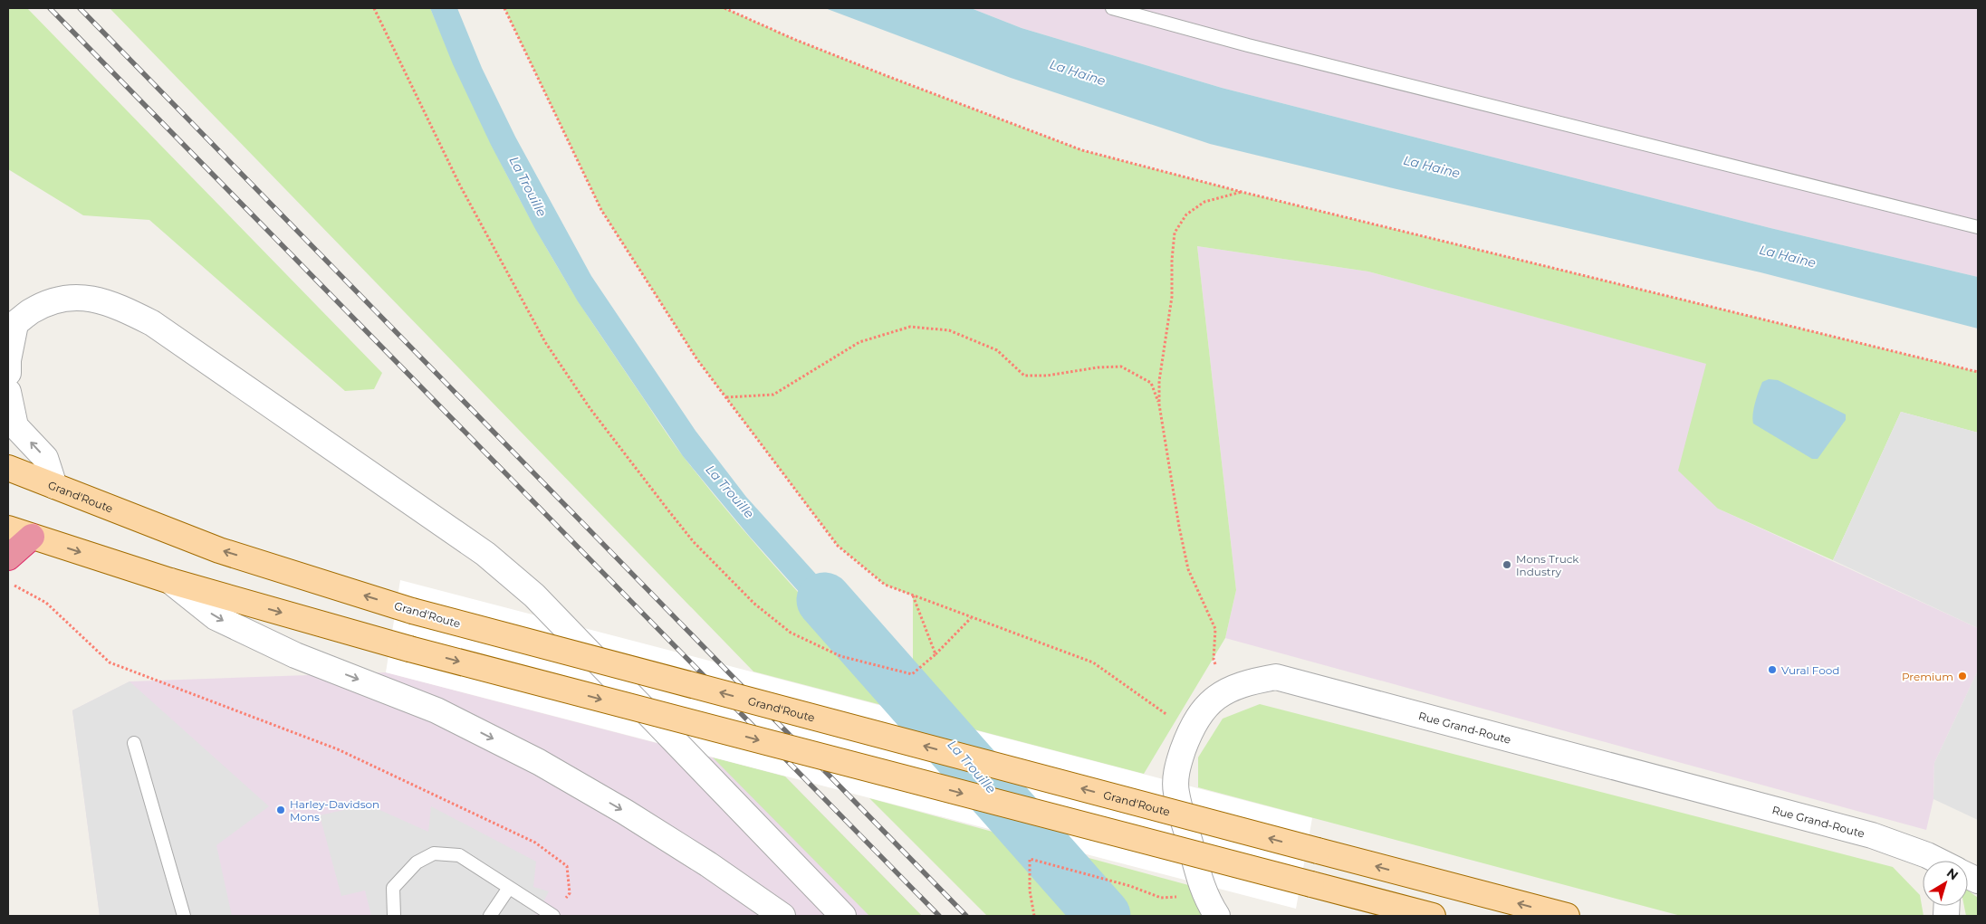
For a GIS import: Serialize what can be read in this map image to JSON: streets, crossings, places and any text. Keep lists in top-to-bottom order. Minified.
{"streets":{"main road":["Grand'Route"],"street":["Rue Grand-Route"]},"water":["La Haine","La Trouille"],"places":["Mons Truck Industry","Vural Food","Premium","Harley-Davidson Mons"],"north":"top right"}
